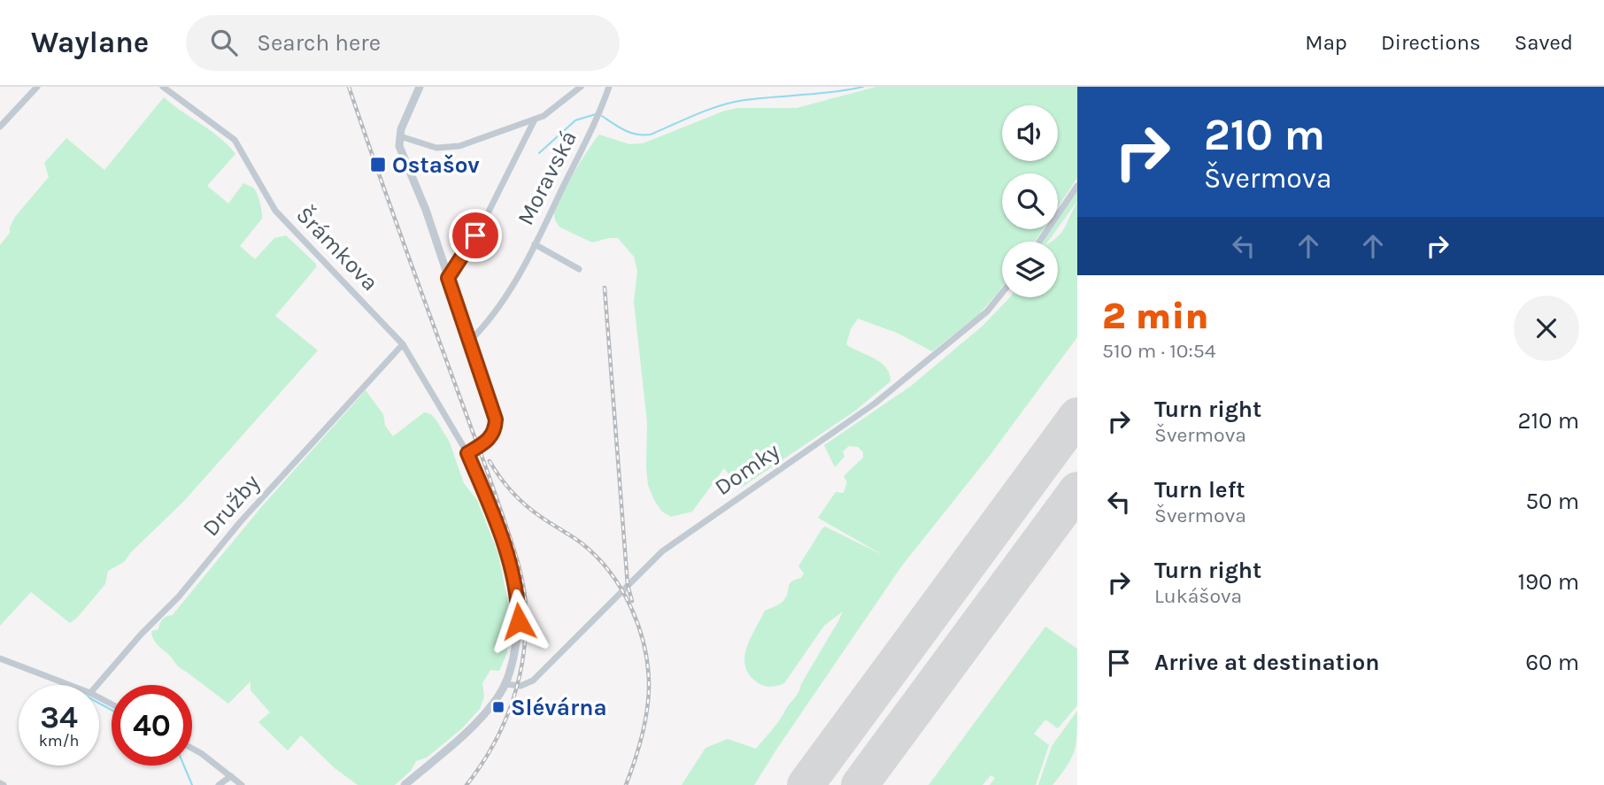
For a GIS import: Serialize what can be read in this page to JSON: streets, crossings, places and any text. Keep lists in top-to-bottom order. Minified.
{"streets":{"street":["Moravská","Šrámkova","Domky","Družby"]},"crossings":[["Šrámkova","Družby"]],"places":{"transit":["Ostašov","Slévárna"]},"page":{"header":"Waylane","search":"Search here","nav":["Map","Directions","Saved"],"turn":["210 m","Švermova"],"heading":["2 min","510 m · 10:54"],"list":[{"name":"Turn right","note":"Švermova","value":"210 m"},{"name":"Turn left","note":"Švermova","value":"50 m"},{"name":"Turn right","note":"Lukášova","value":"190 m"},{"name":"Arrive at destination","value":"60 m"}],"speed":"34 km/h","limit":"40"}}
